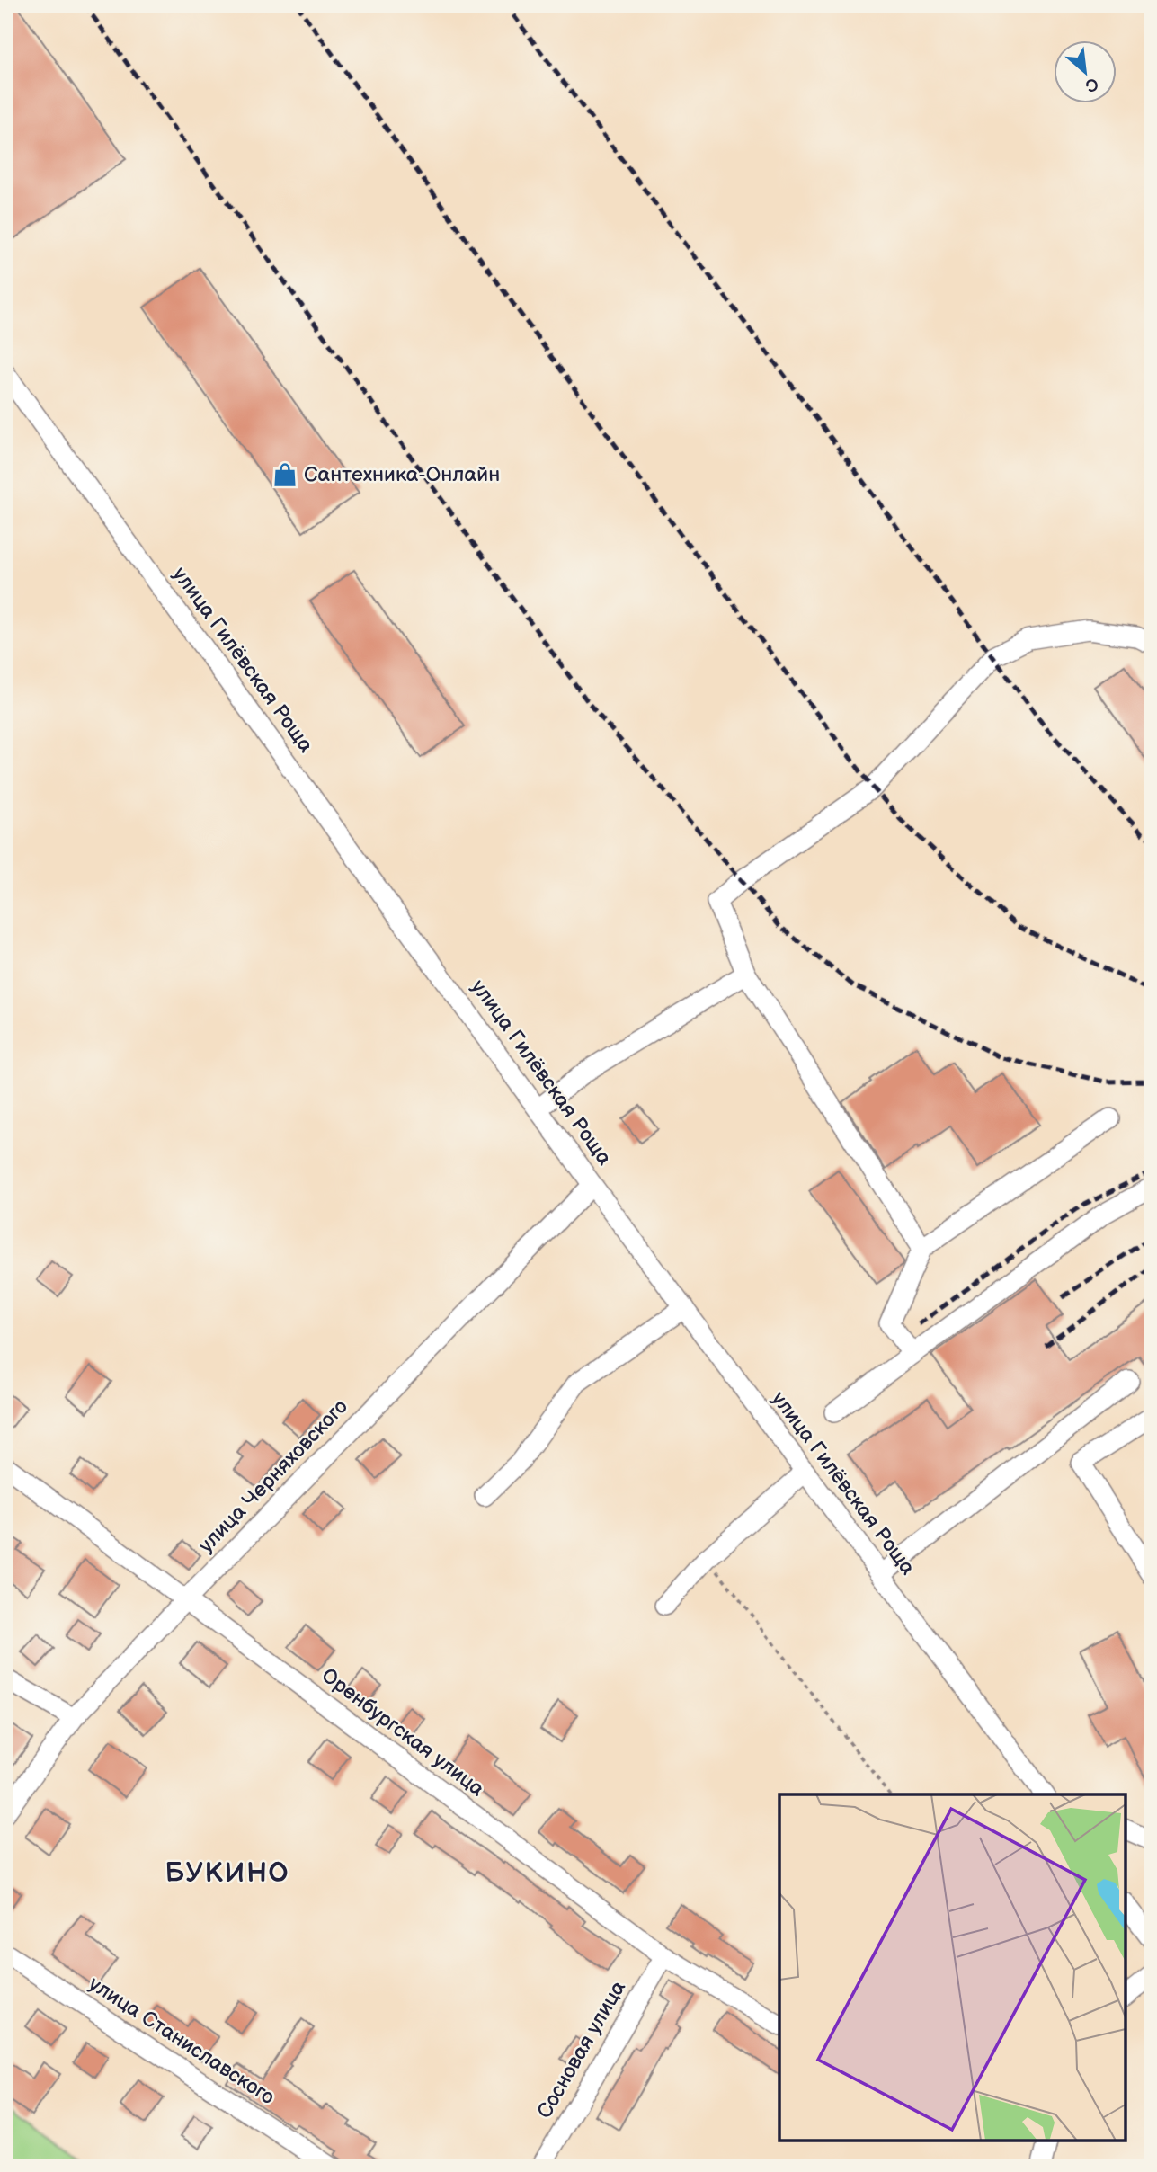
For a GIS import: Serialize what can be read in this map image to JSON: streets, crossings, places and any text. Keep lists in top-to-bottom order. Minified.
{"streets":{"street":["улица Гилёвская Роща","улица Черняховского","Оренбургская улица","улица Станиславского","Сосновая улица"]},"crossings":[["улица Гилёвская Роща","улица Черняховского"],["улица Черняховского","Оренбургская улица"],["Оренбургская улица","Сосновая улица"]],"districts":["БУКИНО"],"places":{"shop":["Сантехника-Онлайн"]},"north":"bottom right"}
